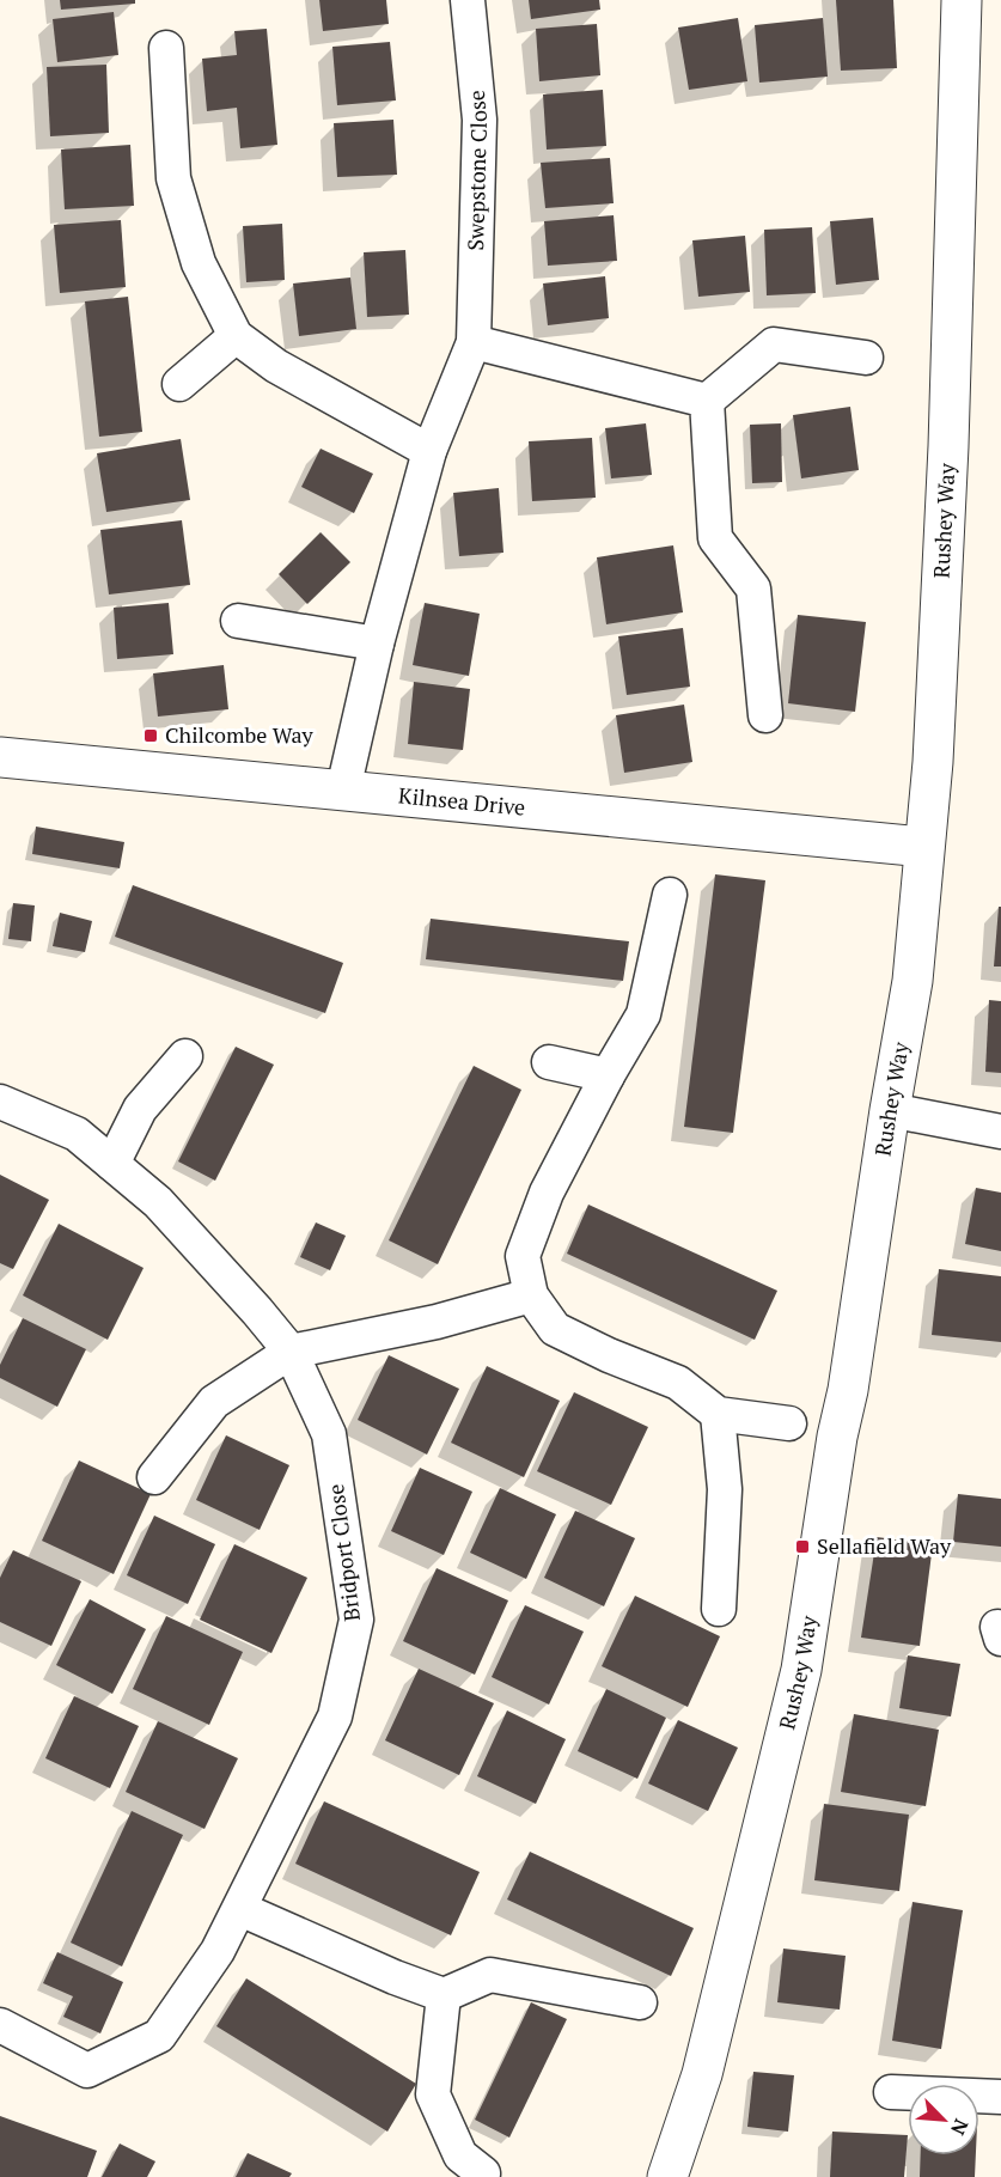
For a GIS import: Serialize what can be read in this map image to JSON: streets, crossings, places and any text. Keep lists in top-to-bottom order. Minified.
{"streets":{"street":["Swepstone Close","Rushey Way","Kilnsea Drive","Bridport Close"]},"crossings":[["Swepstone Close","Kilnsea Drive"],["Rushey Way","Kilnsea Drive"]],"places":{"transit":["Chilcombe Way","Sellafield Way"]},"north":"bottom right"}
